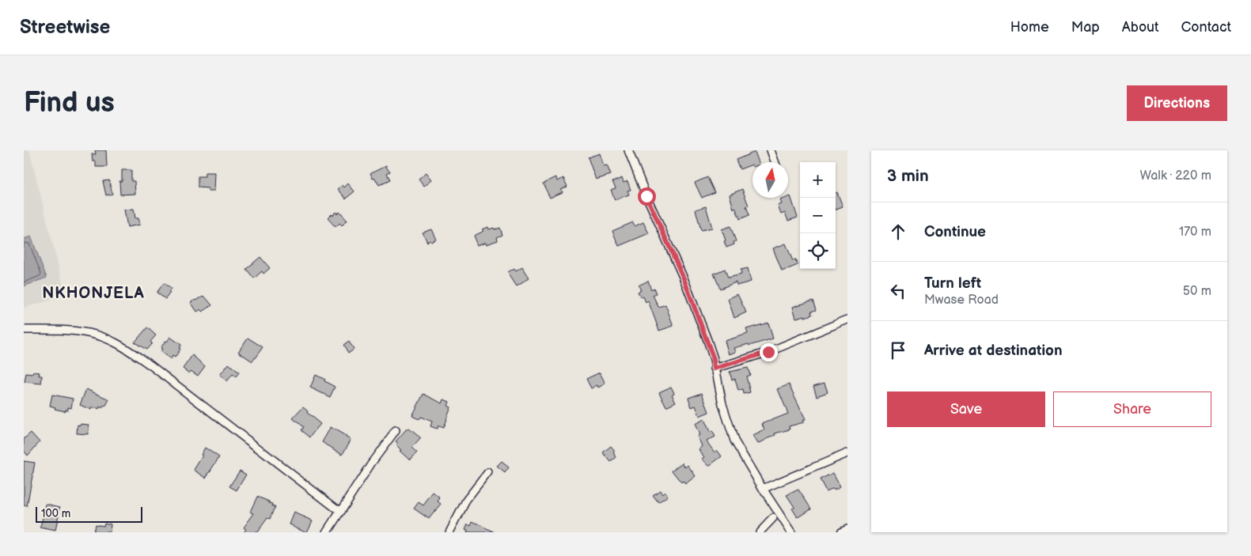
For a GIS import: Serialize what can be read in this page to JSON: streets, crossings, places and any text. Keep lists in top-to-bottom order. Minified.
{"districts":["NKHONJELA"],"scale_bar":"100 m","north":"top","page":{"header":"Streetwise","nav":["Home","Map","About","Contact"],"buttons":["Directions",["Save","Share"]],"title":"Find us","heading":["3 min","Walk · 220 m"],"map_buttons":["+","−"],"list":[["Continue","170 m"],["Turn left","Mwase Road","50 m"],"Arrive at destination"],"scale":"100 m"}}
